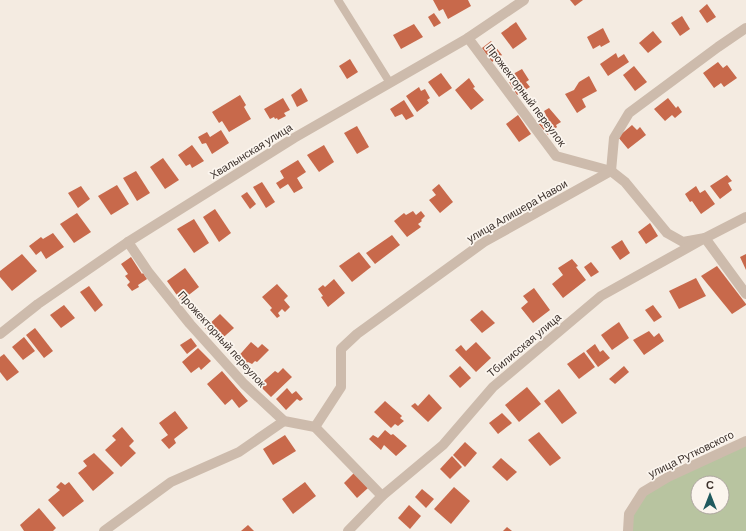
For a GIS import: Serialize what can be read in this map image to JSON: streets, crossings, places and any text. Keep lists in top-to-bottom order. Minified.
{"streets":{"street":["Прожекторный переулок","Хвалынская улица","улица Алишера Навои","Тбилисская улица","улица Рутковского"]},"crossings":[["Прожекторный переулок","Хвалынская улица"],["Прожекторный переулок","улица Алишера Навои"],["Прожекторный переулок","Тбилисская улица"]],"north":"top"}
